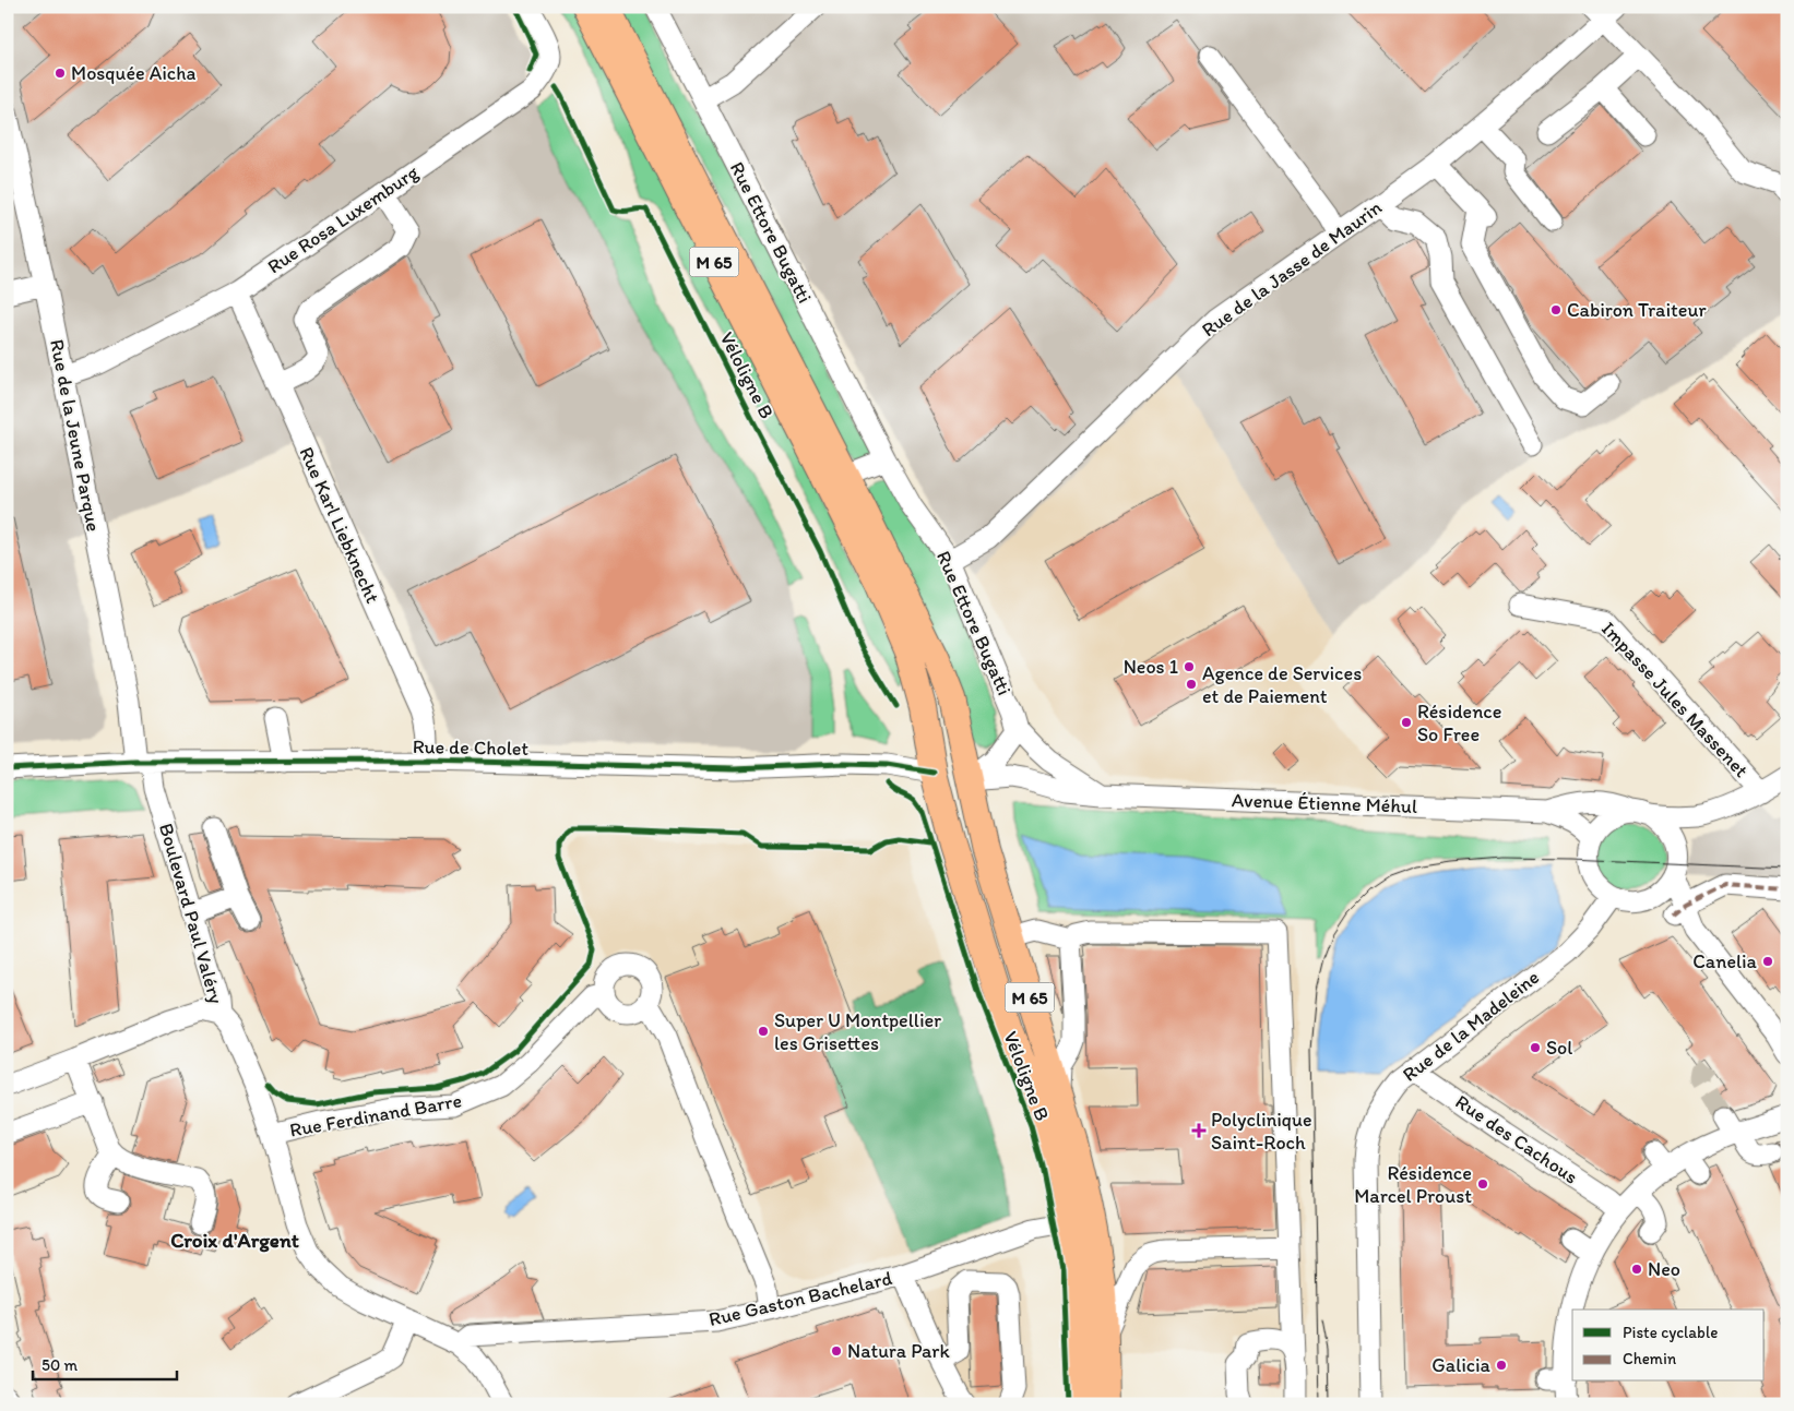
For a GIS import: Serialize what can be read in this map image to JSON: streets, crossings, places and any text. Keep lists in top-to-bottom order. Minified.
{"streets":{"main road":["M 65"],"street":["Rue Rosa Luxemburg","Rue Ettore Bugatti","Rue de la Jasse de Maurin","Rue de la Jeune Parque","Rue Karl Liebknecht","Impasse Jules Massenet","Rue de Cholet","Avenue Étienne Méhul","Boulevard Paul Valéry","Rue de la Madeleine","Rue Ferdinand Barre","Rue des Cachous","Rue Gaston Bachelard"],"cycle path":["Véloligne B"]},"crossings":[["Rue Rosa Luxemburg","Rue de la Jeune Parque"],["Rue Rosa Luxemburg","Rue Karl Liebknecht"],["Rue Ettore Bugatti","Rue de la Jasse de Maurin"],["M 65","Rue de Cholet"],["M 65","Avenue Étienne Méhul"],["M 65","Rue Gaston Bachelard"],["Rue de la Jeune Parque","Rue de Cholet"],["Rue de la Jeune Parque","Boulevard Paul Valéry"],["Rue Karl Liebknecht","Rue de Cholet"],["Impasse Jules Massenet","Avenue Étienne Méhul"],["Rue de Cholet","Boulevard Paul Valéry"],["Avenue Étienne Méhul","Rue de la Madeleine"],["Boulevard Paul Valéry","Rue Ferdinand Barre"],["Boulevard Paul Valéry","Rue Gaston Bachelard"],["Rue de la Madeleine","Rue des Cachous"]],"districts":["Croix d'Argent"],"places":{"other":["Mosquée Aicha","Cabiron Traiteur","Neos 1","Agence de Services et de Paiement","Résidence So Free","Canelia","Super U Montpellier les Grisettes","Sol","Résidence Marcel Proust","Neo","Natura Park","Galicia"],"health":["Polyclinique Saint-Roch"]},"legend":["Piste cyclable","Chemin"],"scale_bar":"50 m"}
